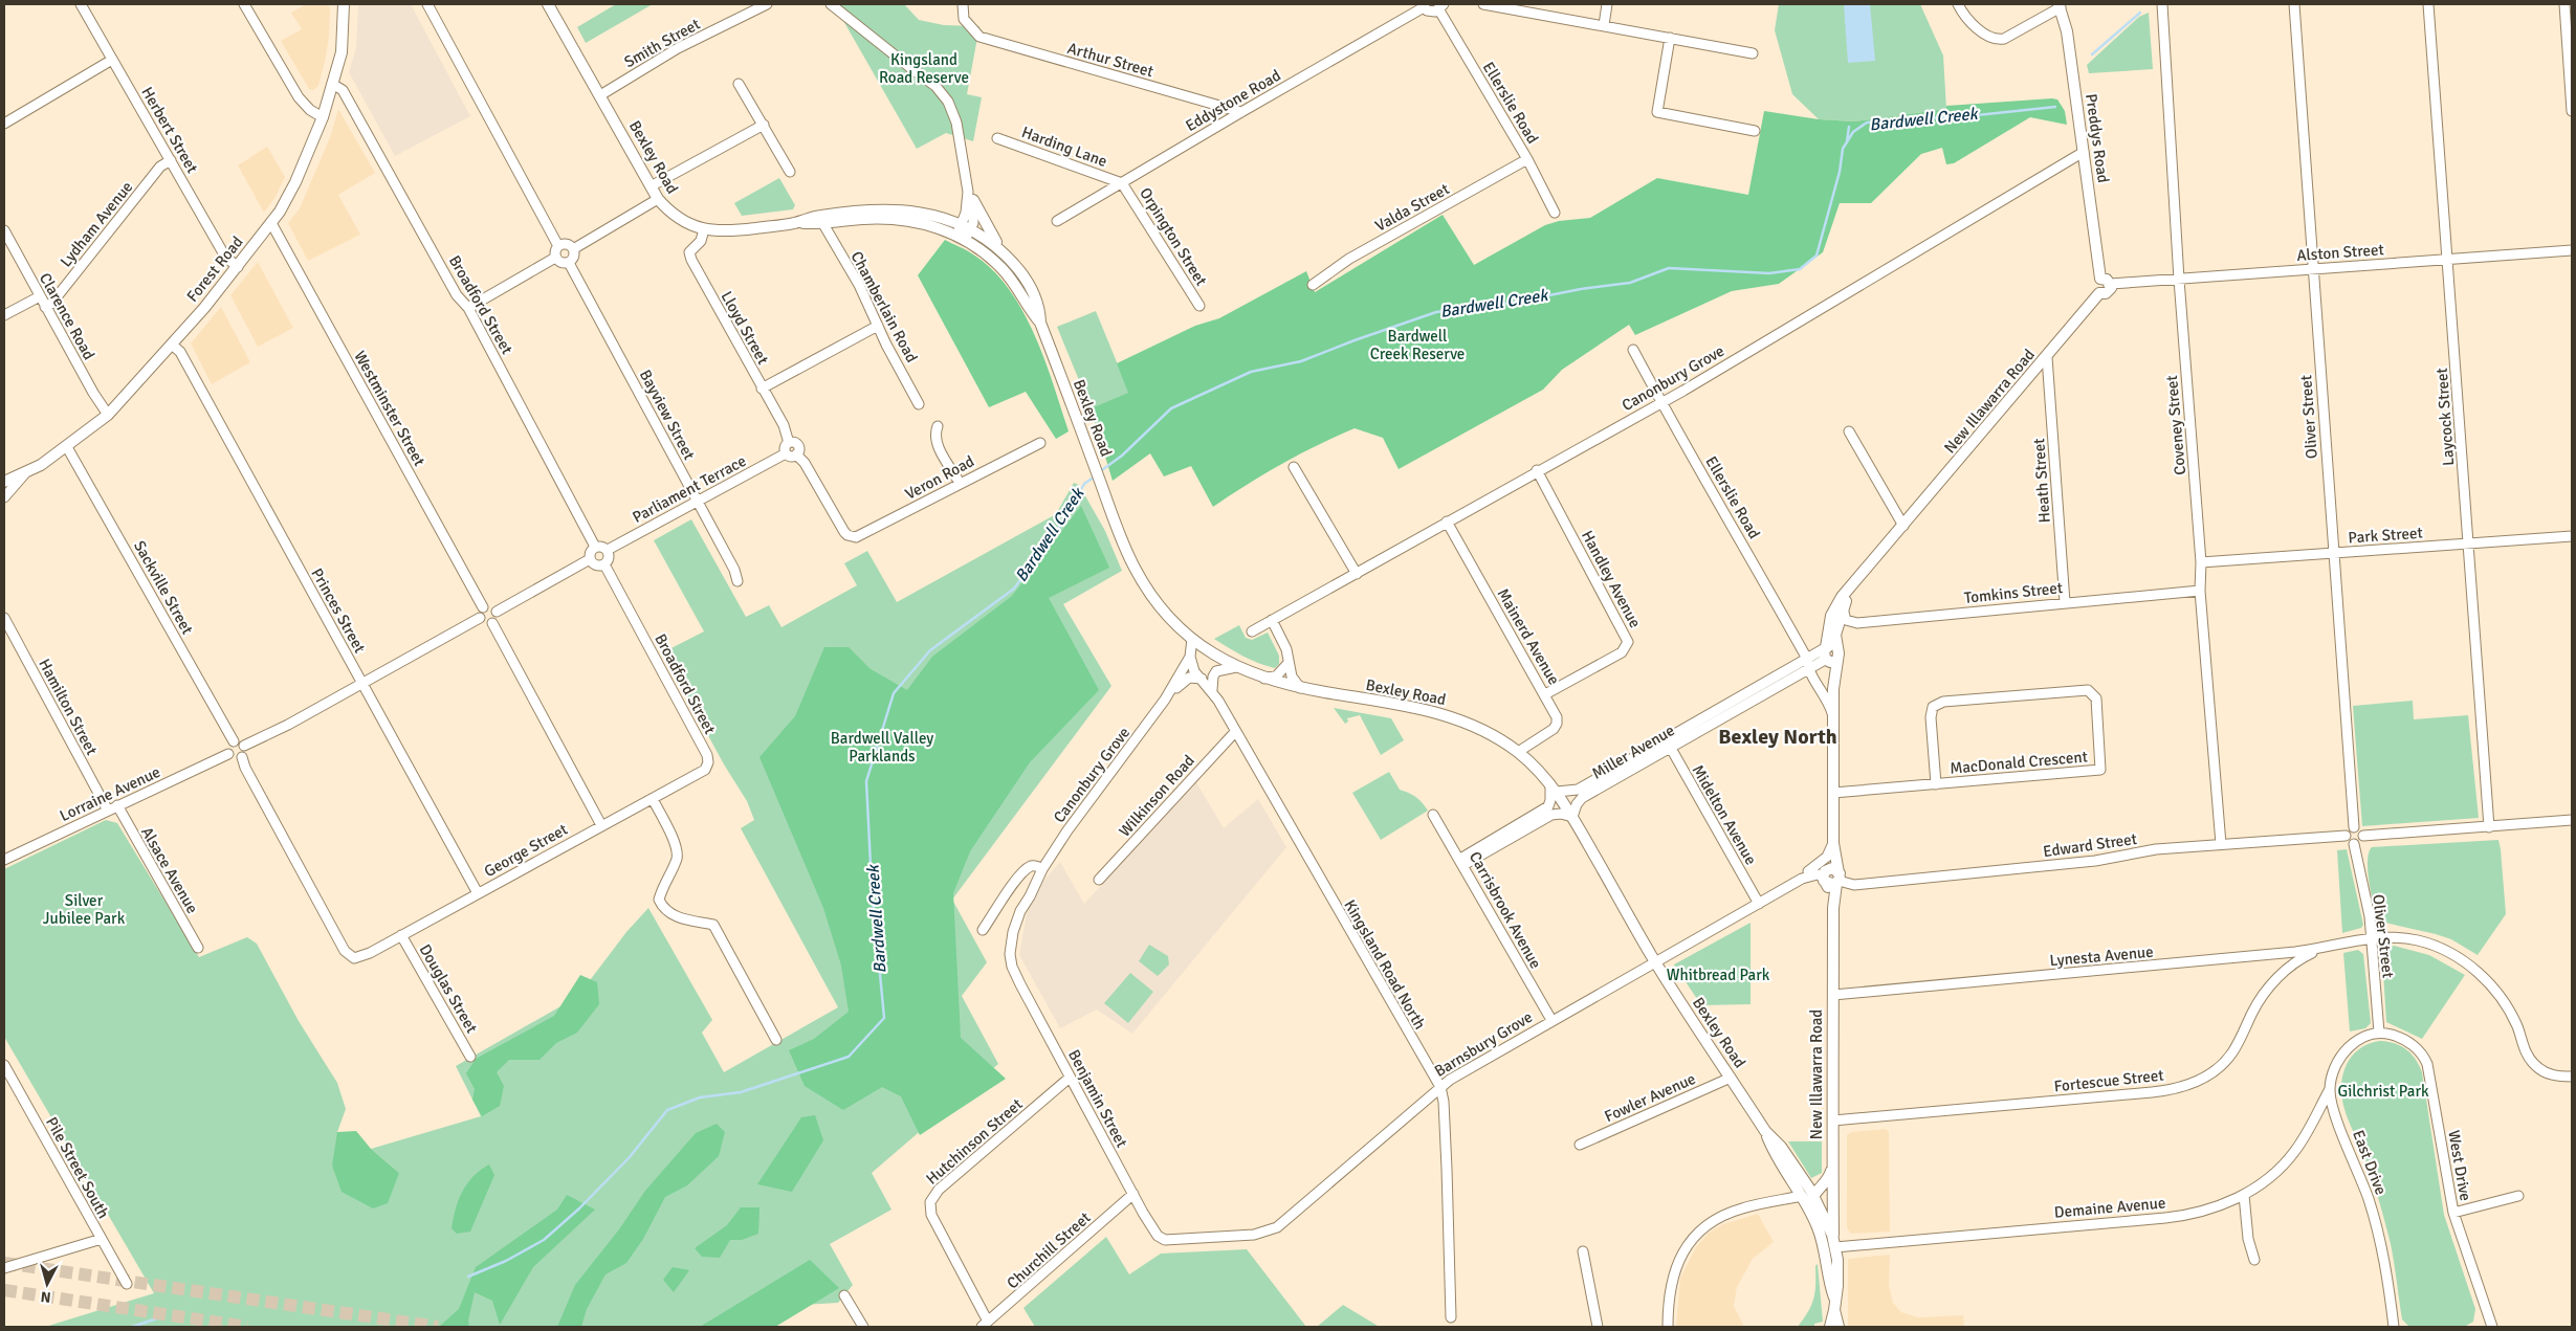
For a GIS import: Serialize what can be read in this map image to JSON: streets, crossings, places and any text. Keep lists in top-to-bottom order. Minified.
{"streets":{"main road":["Preddys Road","Bexley Road","Forest Road","New Illawarra Road"],"street":["Smith Street","Arthur Street","Eddystone Road","Ellerslie Road","Herbert Street","Harding Lane","Valda Street","Lydham Avenue","Orpington Street","Alston Street","Broadford Street","Chamberlain Road","Clarence Road","Lloyd Street","Canonbury Grove","Westminster Street","Bayview Street","Oliver Street","Laycock Street","Coveney Street","Veron Road","Heath Street","Parliament Terrace","Park Street","Handley Avenue","Sackville Street","Tomkins Street","Princes Street","Mainerd Avenue","Hamilton Street","Miller Avenue","MacDonald Crescent","Lorraine Avenue","Wilkinson Road","Midelton Avenue","Edward Street","George Street","Alsace Avenue","Carrisbrook Avenue","Lynesta Avenue","Kingsland Road North","Douglas Street","Barnsbury Grove","Fortescue Street","Fowler Avenue","Benjamin Street","Hutchinson Street","East Drive","West Drive","Pile Street South","Demaine Avenue","Churchill Street"]},"crossings":[["Smith Street","Bexley Road"],["Arthur Street","Eddystone Road"],["Eddystone Road","Harding Lane"],["Eddystone Road","Orpington Street"],["Ellerslie Road","Valda Street"],["Ellerslie Road","Canonbury Grove"],["Ellerslie Road","New Illawarra Road"],["Ellerslie Road","Miller Avenue"],["Herbert Street","Lydham Avenue"],["Herbert Street","Forest Road"],["Preddys Road","Alston Street"],["Preddys Road","Canonbury Grove"],["Preddys Road","New Illawarra Road"],["Harding Lane","Orpington Street"],["Bexley Road","Chamberlain Road"],["Bexley Road","Lloyd Street"],["Bexley Road","Canonbury Grove"],["Bexley Road","New Illawarra Road"],["Bexley Road","Mainerd Avenue"],["Bexley Road","Miller Avenue"],["Bexley Road","Barnsbury Grove"],["Bexley Road","Fowler Avenue"],["Bexley Road","Demaine Avenue"],["Lydham Avenue","Clarence Road"],["Alston Street","Oliver Street"],["Alston Street","Laycock Street"],["Alston Street","Coveney Street"],["Forest Road","Broadford Street"],["Forest Road","Clarence Road"],["Forest Road","Westminster Street"],["Forest Road","Sackville Street"],["Forest Road","Princes Street"],["Broadford Street","Parliament Terrace"],["Broadford Street","George Street"],["Lloyd Street","Veron Road"],["Lloyd Street","Parliament Terrace"],["Canonbury Grove","Handley Avenue"],["Canonbury Grove","Mainerd Avenue"],["Canonbury Grove","Kingsland Road North"],["Canonbury Grove","Benjamin Street"],["New Illawarra Road","Heath Street"],["New Illawarra Road","Tomkins Street"],["New Illawarra Road","Miller Avenue"],["New Illawarra Road","MacDonald Crescent"],["New Illawarra Road","Edward Street"],["New Illawarra Road","Lynesta Avenue"],["New Illawarra Road","Barnsbury Grove"],["New Illawarra Road","Fortescue Street"],["New Illawarra Road","Demaine Avenue"],["Bayview Street","Parliament Terrace"],["Oliver Street","Park Street"],["Oliver Street","Edward Street"],["Oliver Street","Lynesta Avenue"],["Oliver Street","West Drive"],["Laycock Street","Park Street"],["Coveney Street","Park Street"],["Coveney Street","Tomkins Street"],["Coveney Street","Edward Street"],["Veron Road","Parliament Terrace"],["Heath Street","Tomkins Street"],["Handley Avenue","Mainerd Avenue"],["Sackville Street","Lorraine Avenue"],["Sackville Street","George Street"],["Princes Street","George Street"],["Hamilton Street","Lorraine Avenue"],["Miller Avenue","Midelton Avenue"],["Lorraine Avenue","George Street"],["Lorraine Avenue","Alsace Avenue"],["Wilkinson Road","Kingsland Road North"],["Midelton Avenue","Barnsbury Grove"],["George Street","Douglas Street"],["Carrisbrook Avenue","Barnsbury Grove"],["Lynesta Avenue","Fortescue Street"],["Kingsland Road North","Barnsbury Grove"],["Barnsbury Grove","Benjamin Street"],["Benjamin Street","Hutchinson Street"],["Benjamin Street","Churchill Street"],["Hutchinson Street","Churchill Street"],["East Drive","Demaine Avenue"]],"districts":["Bexley North"],"water":["Bardwell Creek"],"parks":["Kingsland Road Reserve","Bardwell Creek Reserve","Bardwell Valley Parklands","Silver Jubilee Park","Whitbread Park","Gilchrist Park"],"north":"bottom"}
